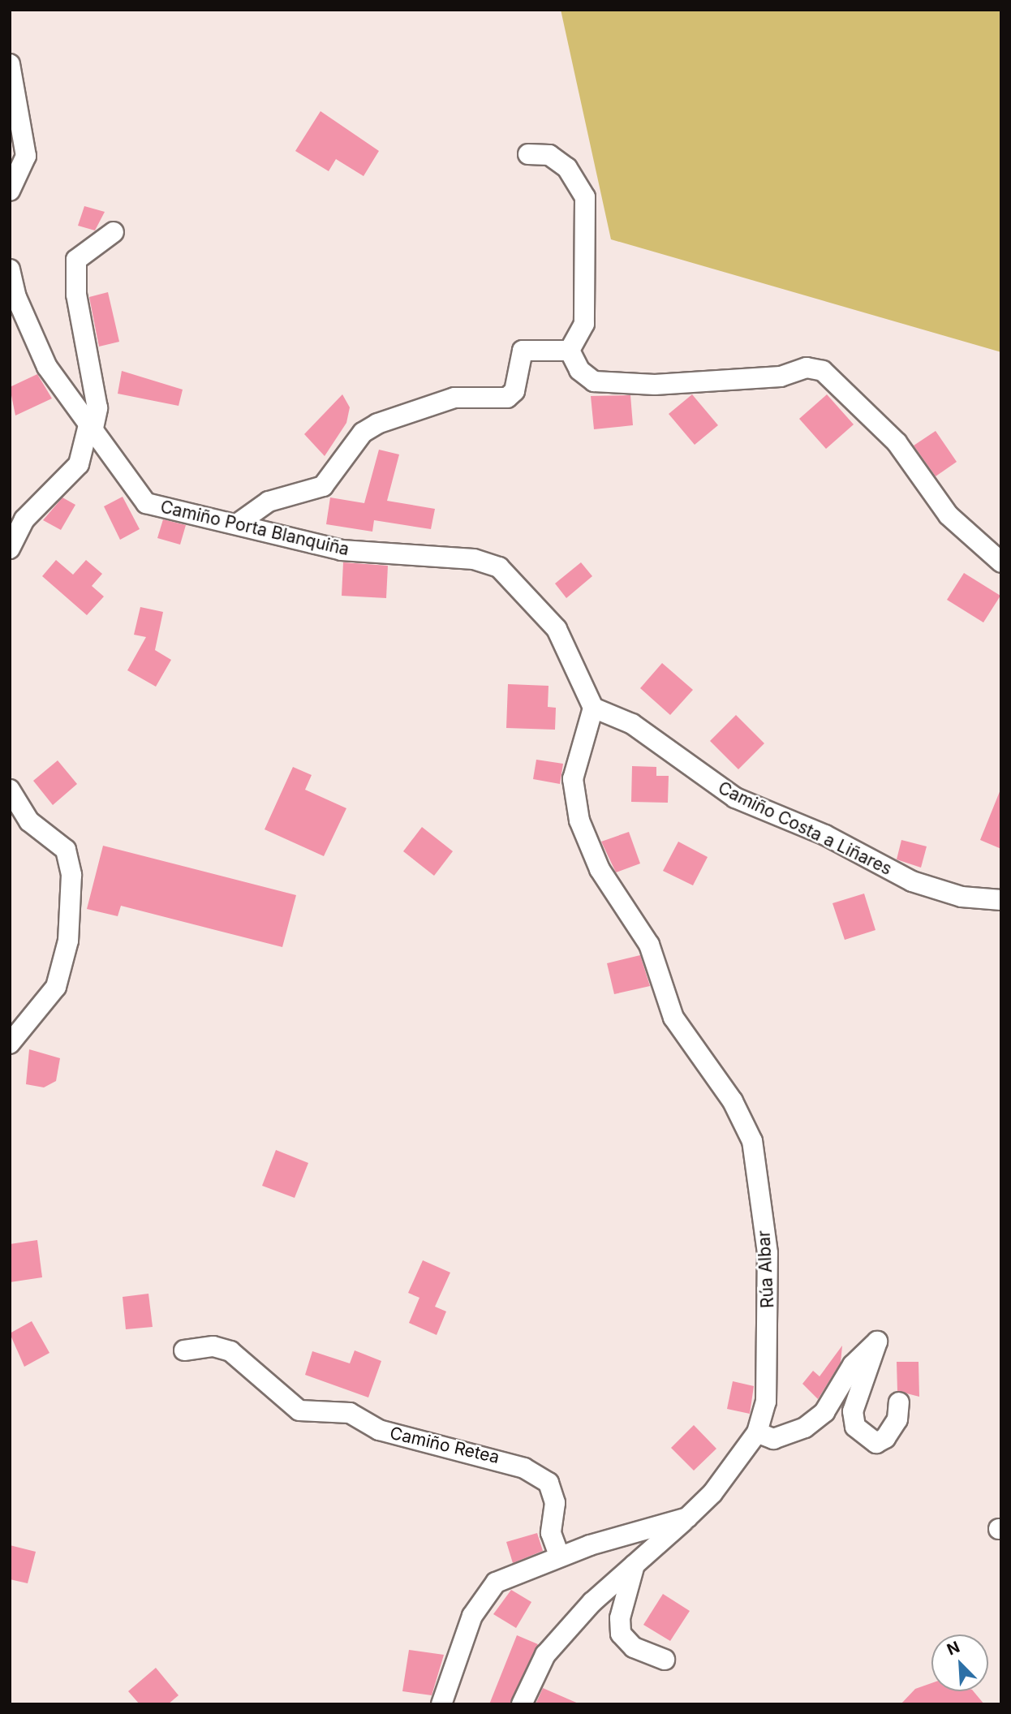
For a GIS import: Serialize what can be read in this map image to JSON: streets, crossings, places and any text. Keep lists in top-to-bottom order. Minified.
{"streets":{"street":["Camiño Porta Blanquiña","Camiño Costa a Liñares","Rúa Albar","Camiño Retea"]},"crossings":[["Camiño Porta Blanquiña","Camiño Costa a Liñares"],["Camiño Porta Blanquiña","Rúa Albar"],["Camiño Costa a Liñares","Rúa Albar"],["Rúa Albar","Camiño Retea"]],"north":"top left"}
